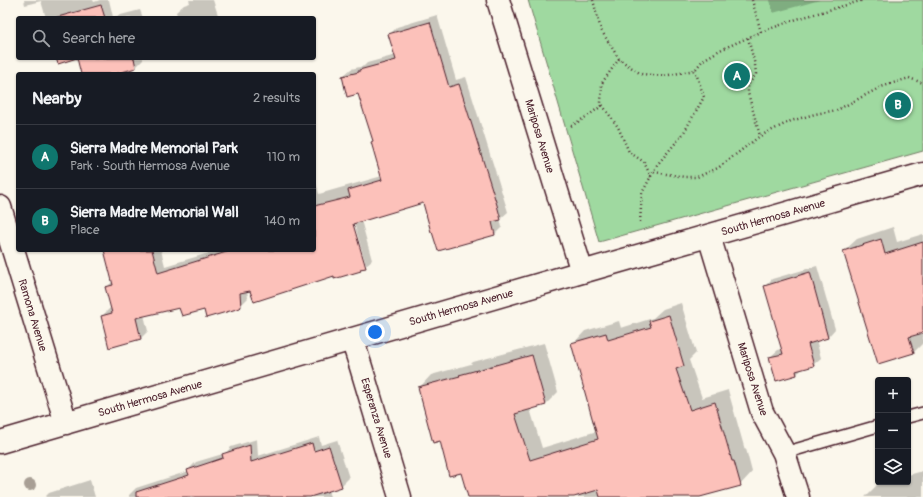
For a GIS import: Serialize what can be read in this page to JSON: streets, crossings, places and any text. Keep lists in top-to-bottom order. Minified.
{"streets":{"street":["Mariposa Avenue","South Hermosa Avenue","Ramona Avenue","Esperanza Avenue"]},"crossings":[["Mariposa Avenue","South Hermosa Avenue"],["South Hermosa Avenue","Ramona Avenue"],["South Hermosa Avenue","Esperanza Avenue"]],"page":{"search":"Search here","pins":["A","B"],"heading":["Nearby","2 results"],"list":[{"mark":"A","name":"Sierra Madre Memorial Park","note":"Park · South Hermosa Avenue","value":"110 m"},{"mark":"B","name":"Sierra Madre Memorial Wall","note":"Place","value":"140 m"}],"map_buttons":["+","−"]}}
